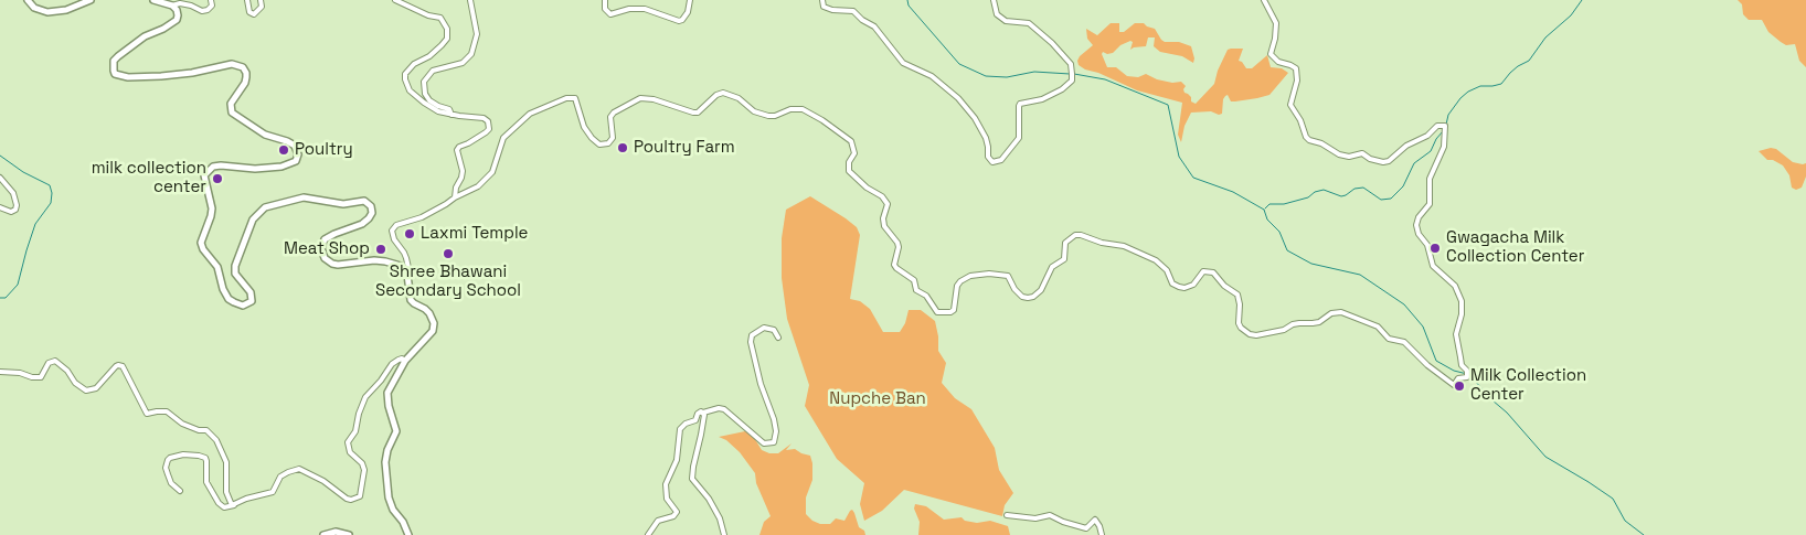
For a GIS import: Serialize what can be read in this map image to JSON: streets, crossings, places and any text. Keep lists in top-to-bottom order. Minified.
{"parks":["Nupche Ban"],"places":["Poultry Farm","Poultry","milk collection center","Laxmi Temple","Gwagacha Milk Collection Center","Meat Shop","Shree Bhawani Secondary School","Milk Collection Center"]}
